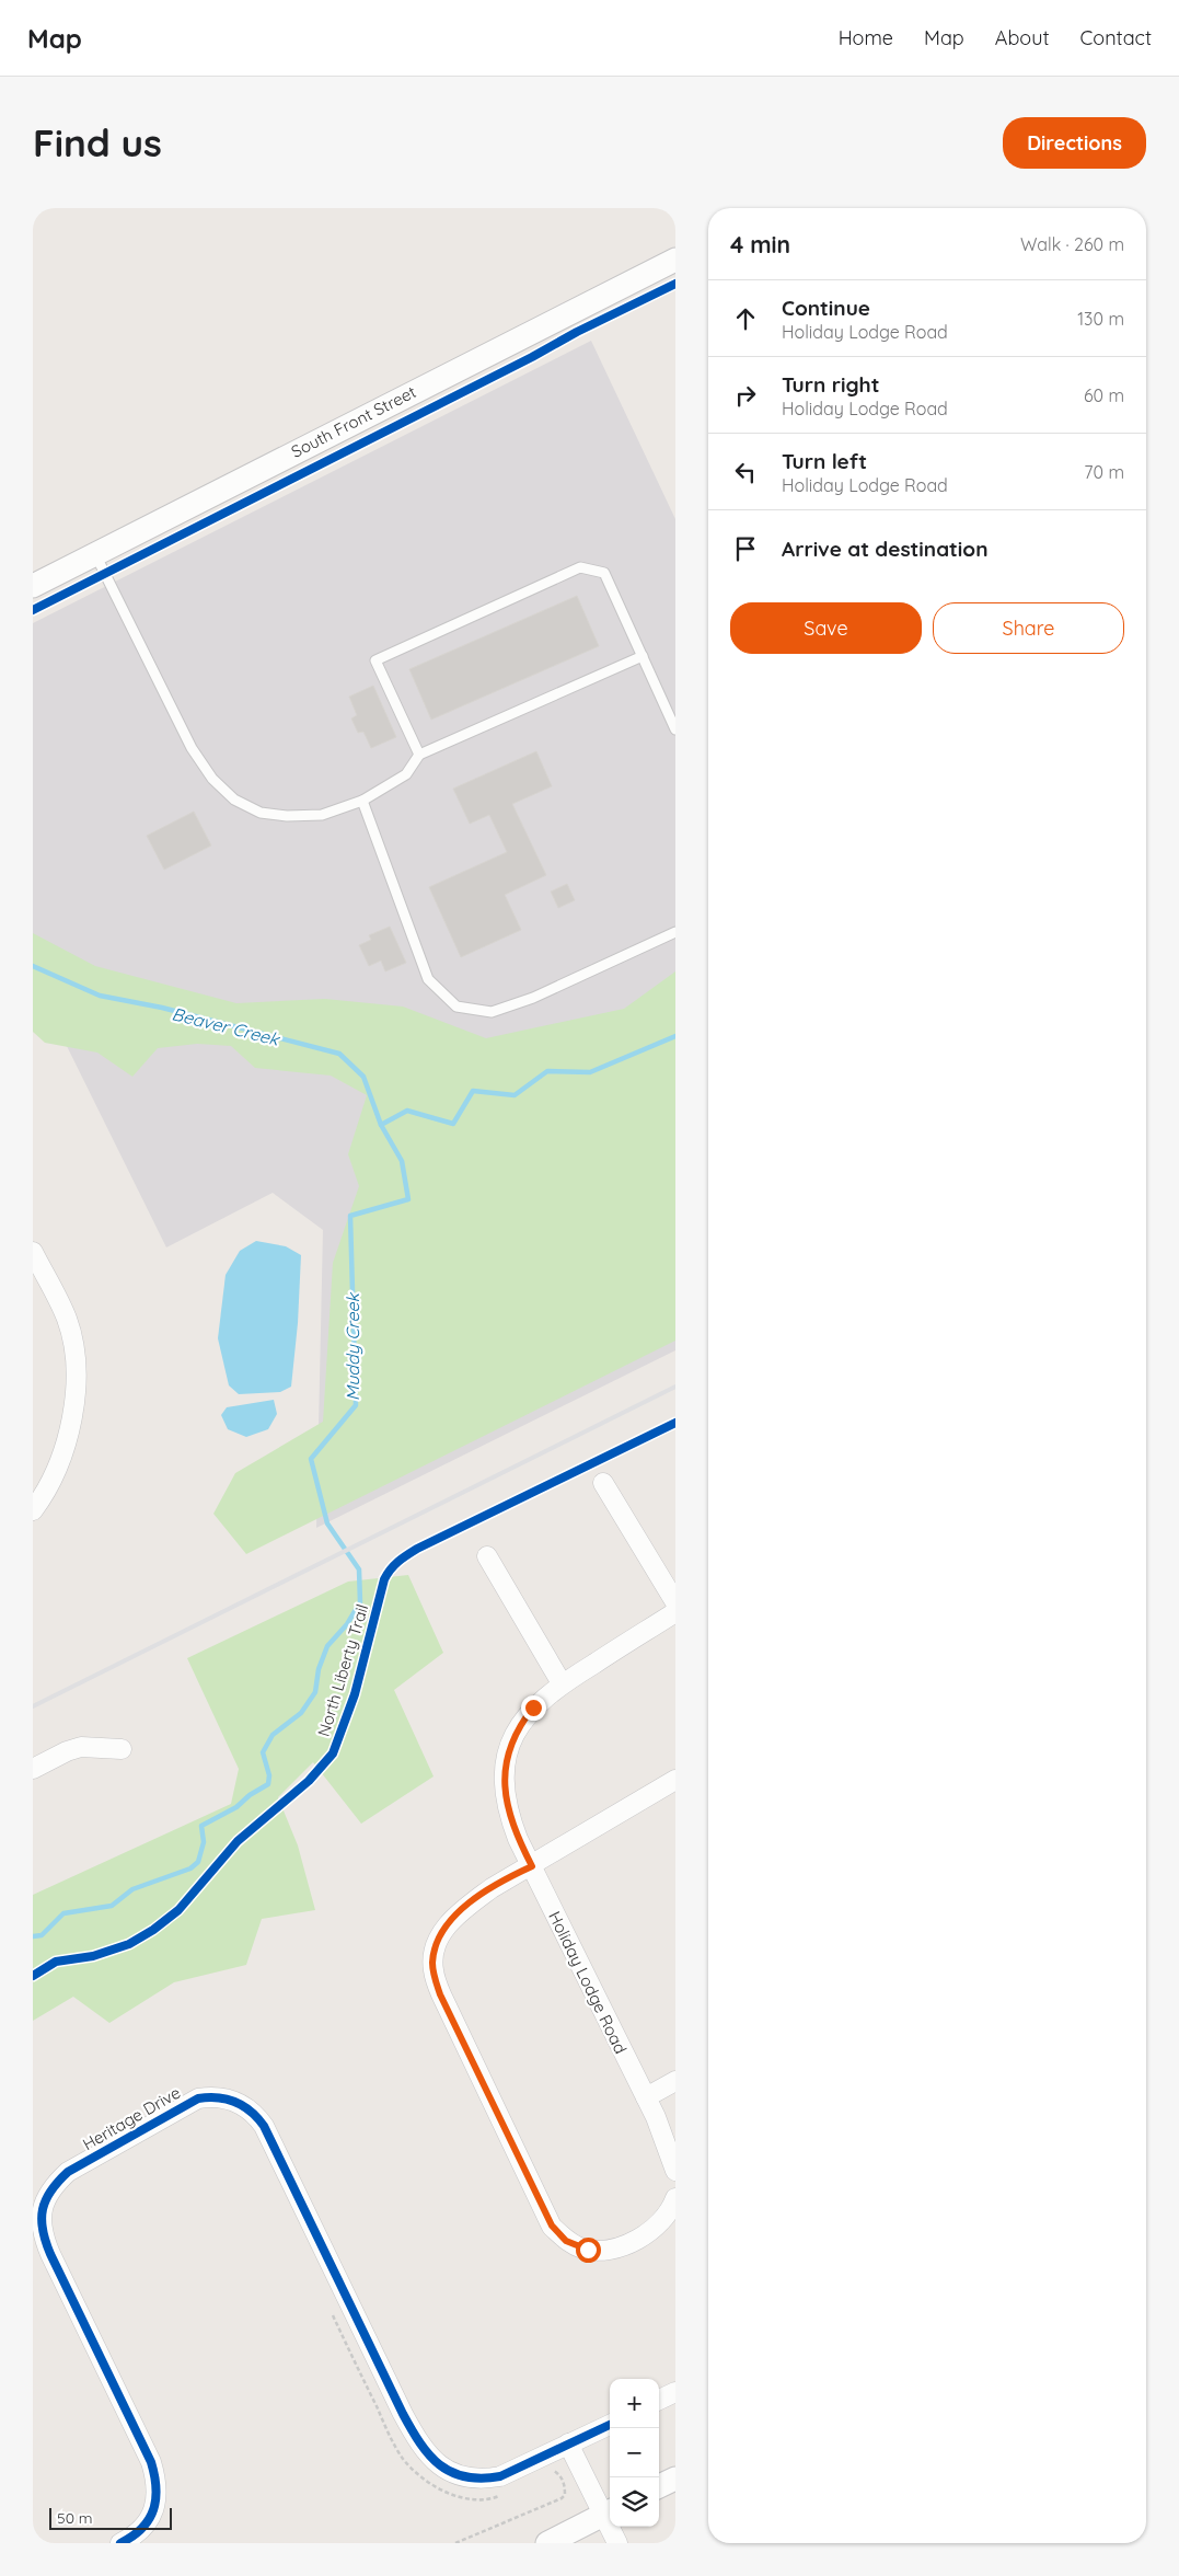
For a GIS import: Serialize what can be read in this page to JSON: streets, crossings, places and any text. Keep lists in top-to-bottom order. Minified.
{"streets":{"street":["South Front Street","Holiday Lodge Road","Heritage Drive"],"cycle path":["North Liberty Trail"]},"water":["Beaver Creek","Muddy Creek"],"scale_bar":"50 m","page":{"header":"Map","nav":["Home","Map","About","Contact"],"buttons":["Directions",["Save","Share"]],"title":"Find us","heading":["4 min","Walk · 260 m"],"list":[["Continue","Holiday Lodge Road","130 m"],["Turn right","Holiday Lodge Road","60 m"],["Turn left","Holiday Lodge Road","70 m"],"Arrive at destination"],"map_buttons":["+","−"],"scale":"50 m"}}
